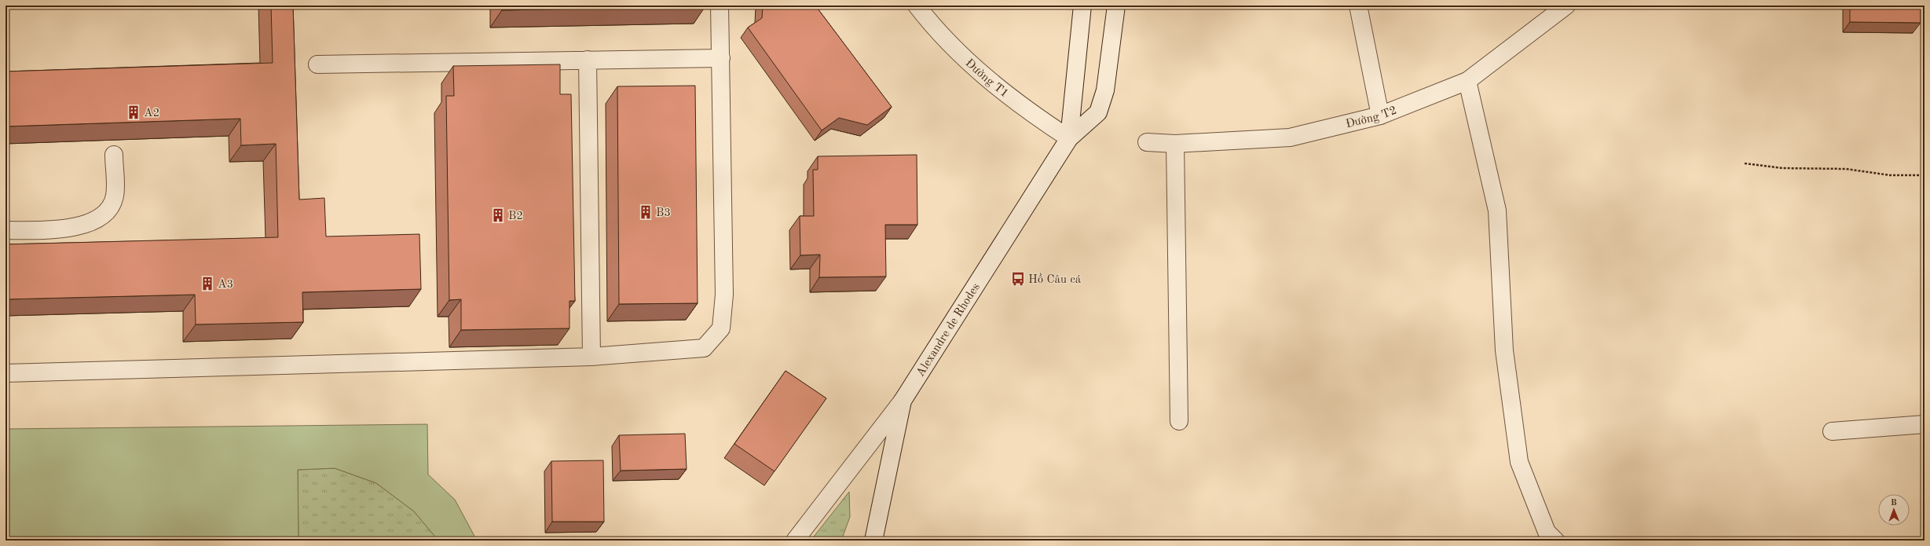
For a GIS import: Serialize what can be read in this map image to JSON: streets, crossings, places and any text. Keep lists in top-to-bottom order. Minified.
{"streets":{"street":["Đường T1","Đường T2","Alexandre de Rhodes"]},"crossings":[["Đường T1","Alexandre de Rhodes"]],"places":{"building":["A2","B3","B2","A3"],"bus stop":["Hồ Câu cá"]},"north":"top"}
